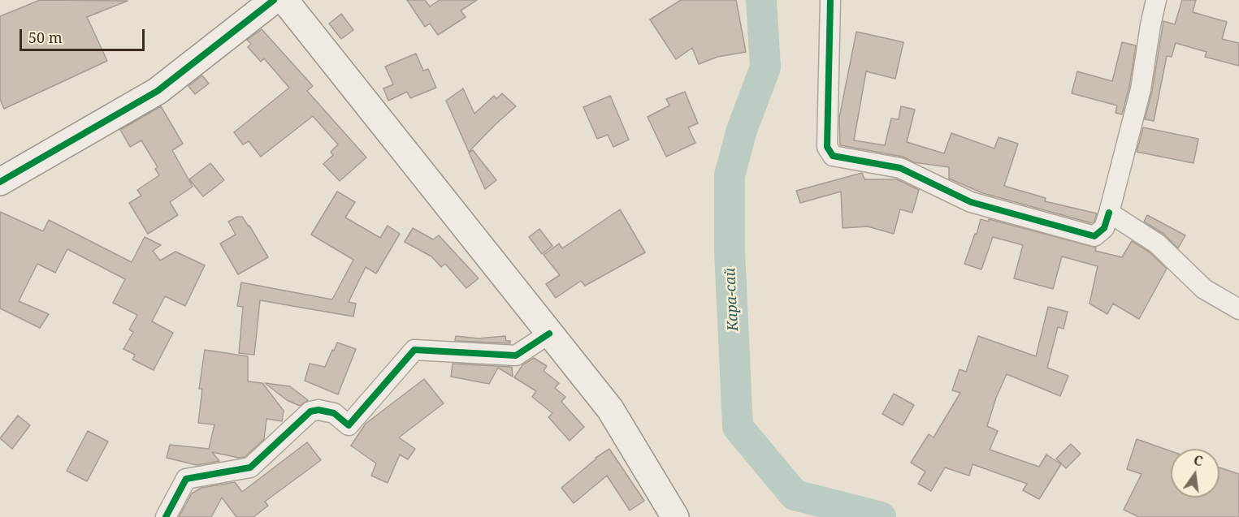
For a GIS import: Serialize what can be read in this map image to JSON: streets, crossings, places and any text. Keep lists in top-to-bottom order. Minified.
{"water":["Кара-сай"],"scale_bar":"50 m","north":"top"}
